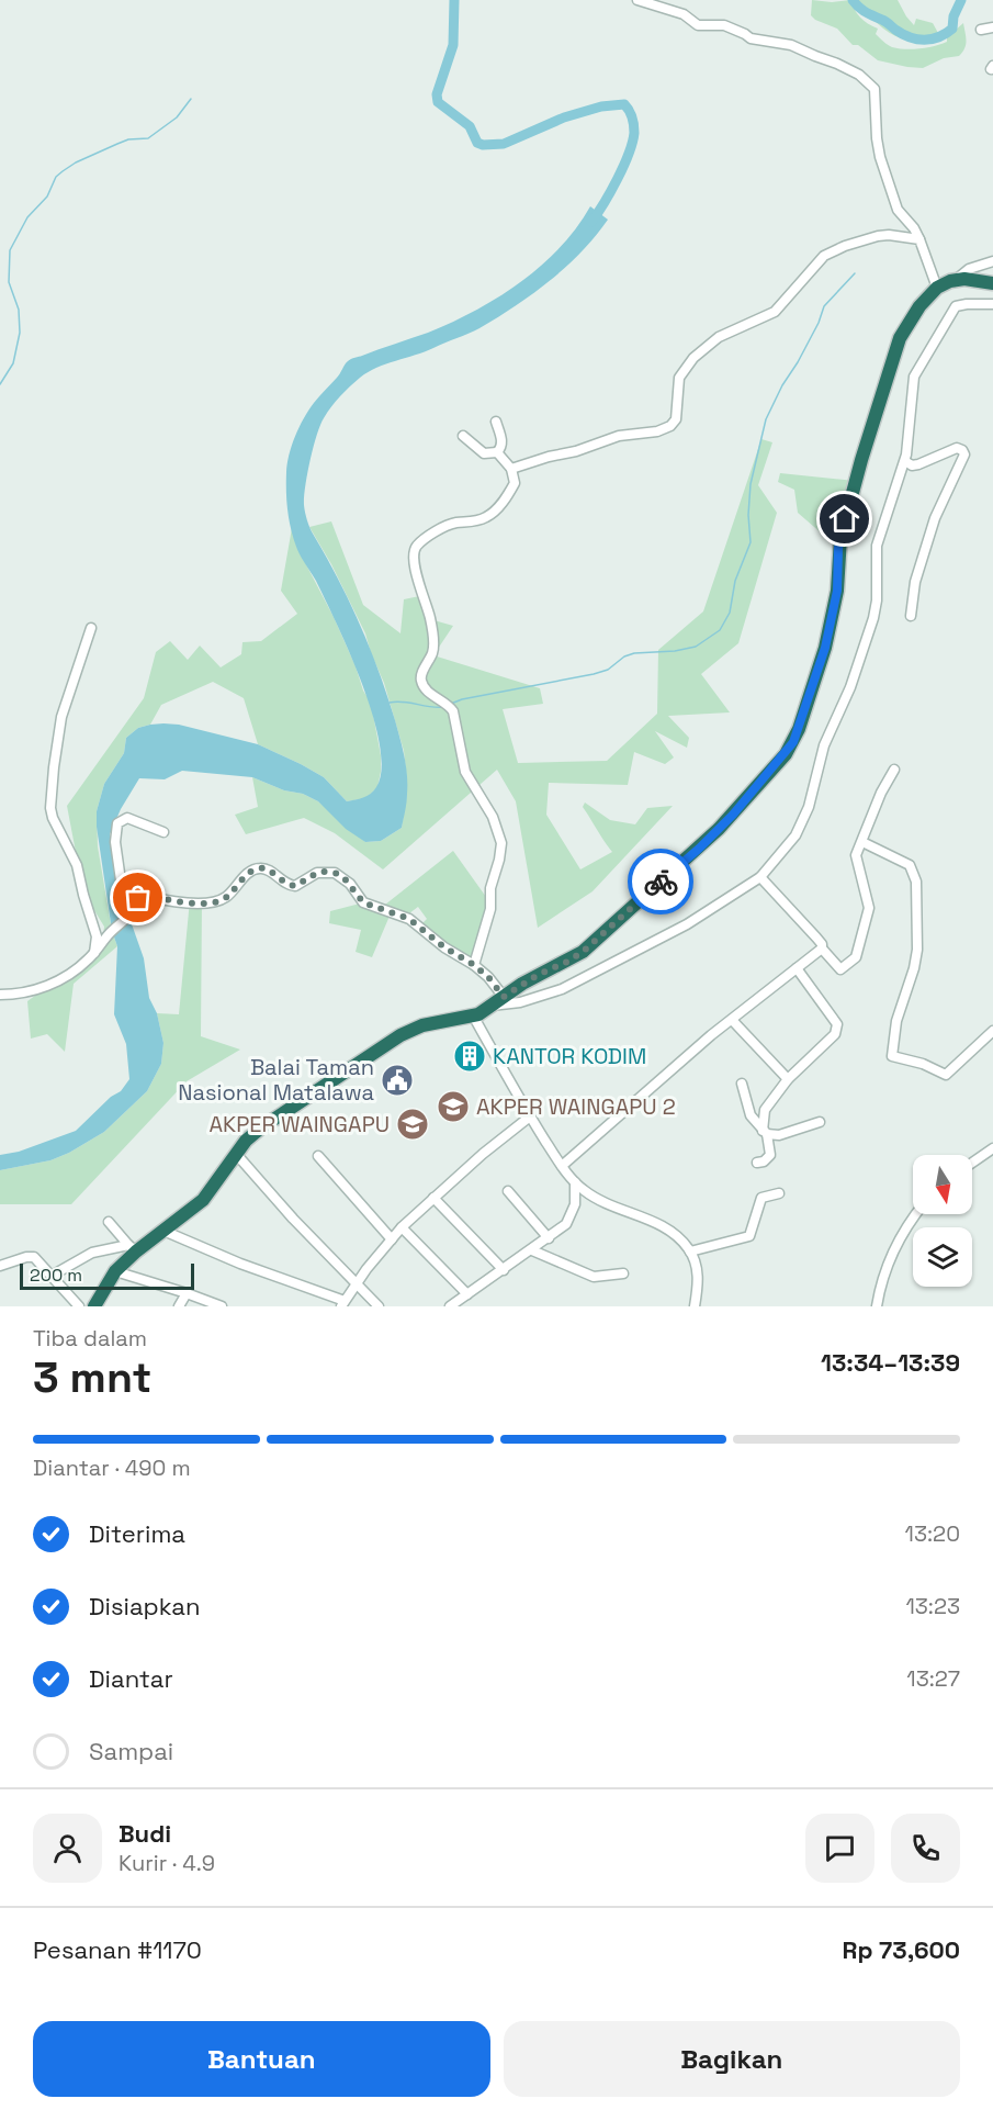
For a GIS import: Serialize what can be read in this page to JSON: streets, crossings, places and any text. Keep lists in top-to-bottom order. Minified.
{"places":{"building":["KANTOR KODIM"],"public building":["Balai Taman Nasional Matalawa"],"school or university":["AKPER WAINGAPU 2","AKPER WAINGAPU"]},"scale_bar":"200 m","north":"bottom","page":{"scale":"200 m","heading":["3 mnt","Tiba dalam","13:34–13:39"],"panel":["Budi","Kurir · 4.9","Pesanan #1170","Rp 73,600"],"bar":"Diantar · 490 m","list":[["Diterima","13:20"],["Disiapkan","13:23"],["Diantar","13:27"],"Sampai"],"buttons":["Bantuan","Bagikan"]}}
